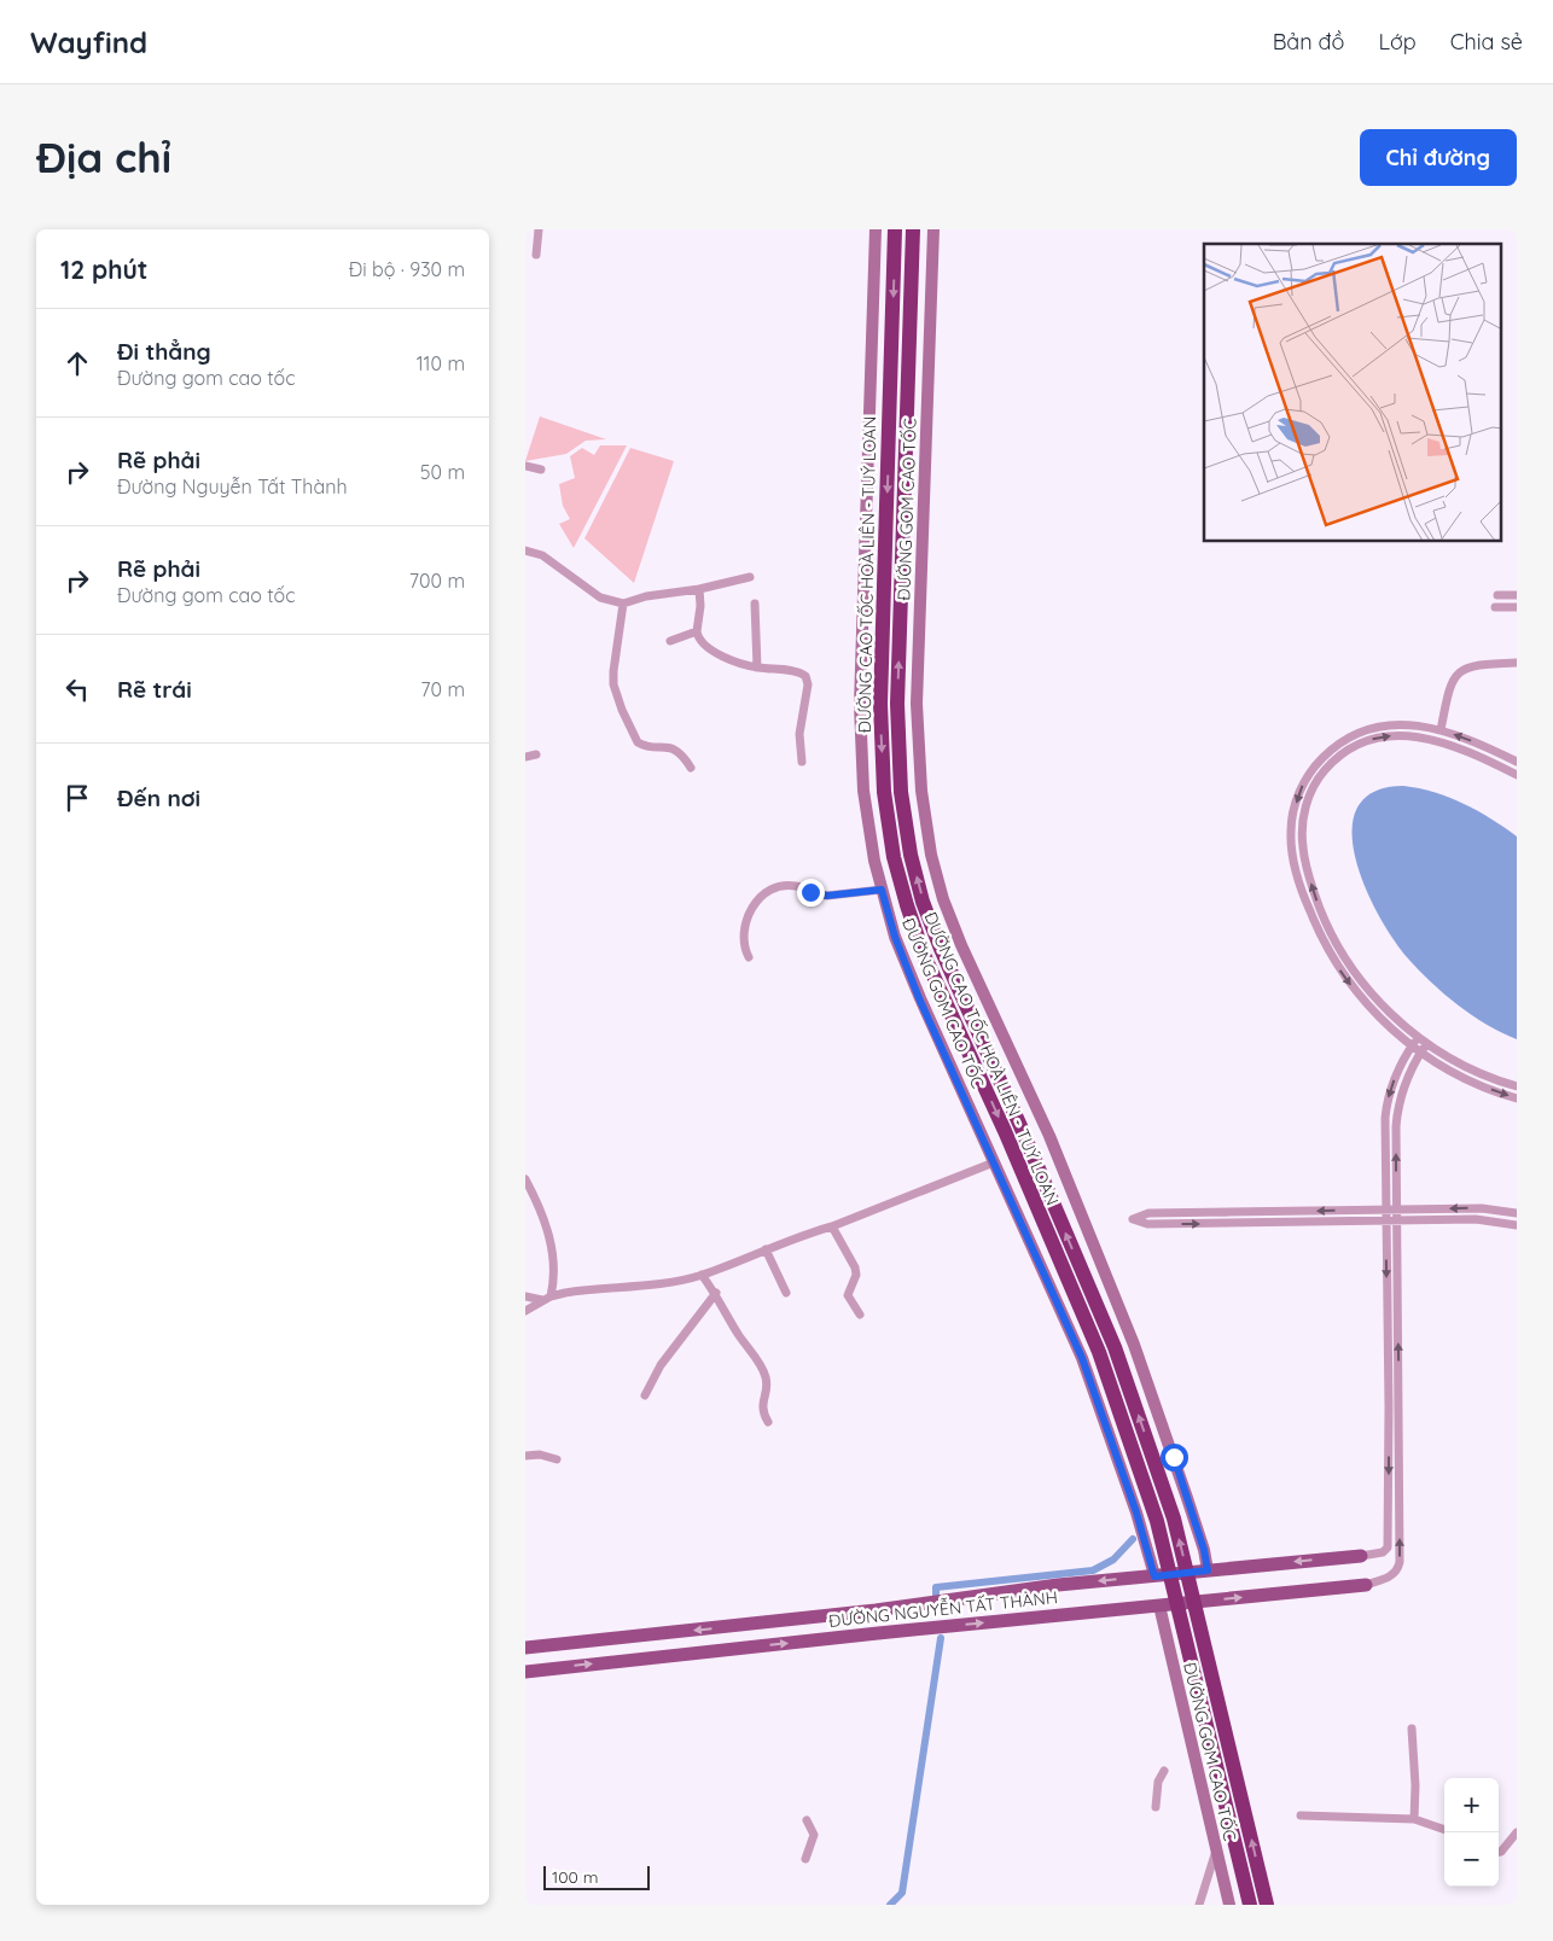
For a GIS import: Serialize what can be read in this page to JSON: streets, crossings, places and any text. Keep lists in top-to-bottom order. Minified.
{"streets":{"highway":["ĐƯỜNG CAO TỐC HOÀ LIÊN - TUÝ LOAN"],"main road":["ĐƯỜNG GOM CAO TỐC","ĐƯỜNG NGUYỄN TẤT THÀNH"]},"crossings":[["ĐƯỜNG GOM CAO TỐC","ĐƯỜNG NGUYỄN TẤT THÀNH"]],"scale_bar":"100 m","page":{"header":"Wayfind","nav":["Bản đồ","Lớp","Chia sẻ"],"buttons":"Chỉ đường","title":"Địa chỉ","heading":["12 phút","Đi bộ · 930 m"],"list":[["Đi thẳng","Đường gom cao tốc","110 m"],["Rẽ phải","Đường Nguyễn Tất Thành","50 m"],["Rẽ phải","Đường gom cao tốc","700 m"],["Rẽ trái","70 m"],"Đến nơi"],"map_buttons":["+","−"],"scale":"100 m"}}
